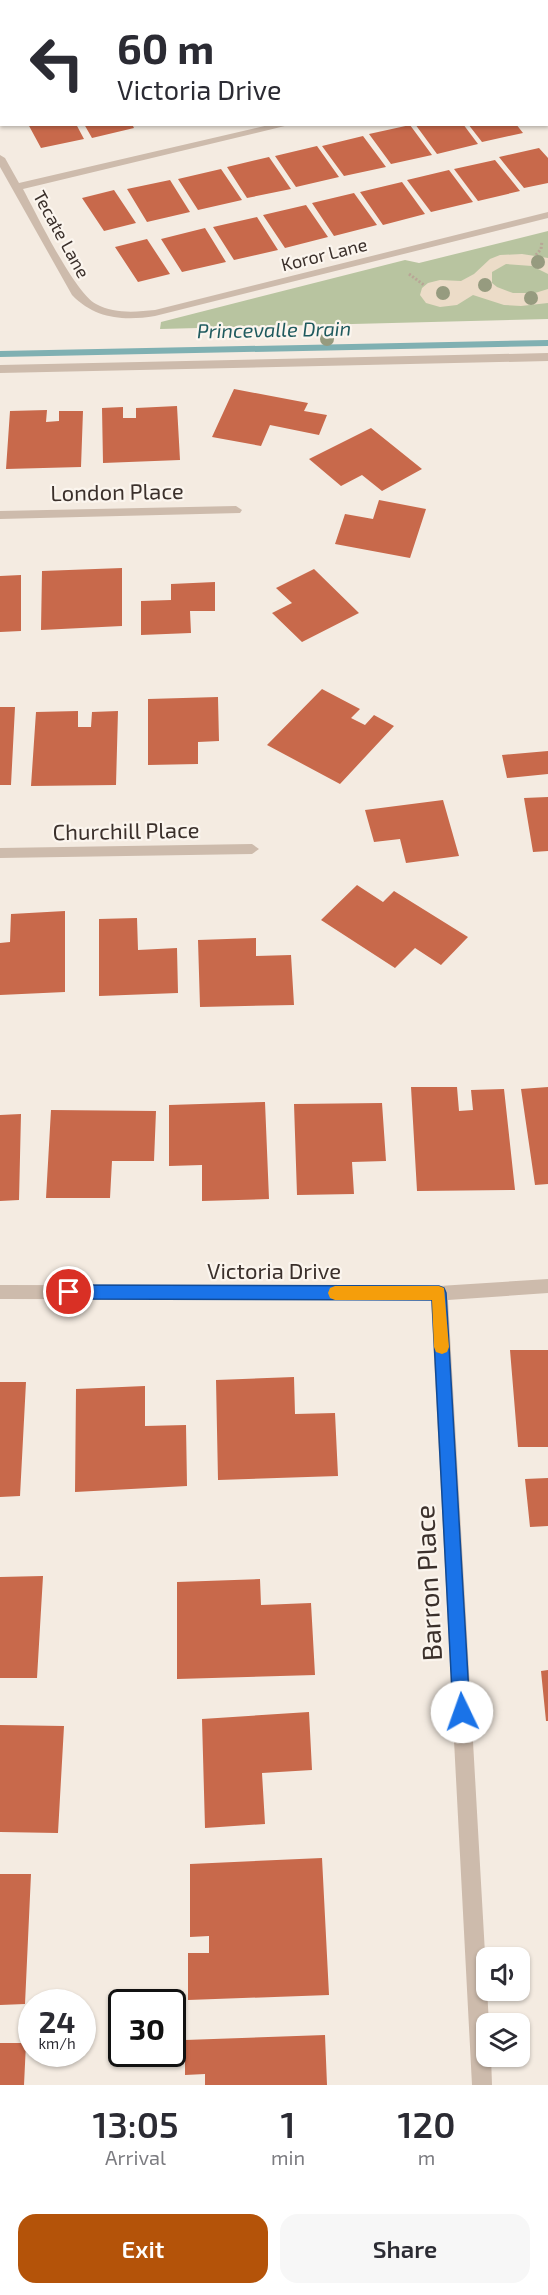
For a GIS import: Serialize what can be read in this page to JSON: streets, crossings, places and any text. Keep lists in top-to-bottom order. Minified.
{"streets":{"street":["Tecate Lane","Koror Lane","London Place","Churchill Place","Victoria Drive","Barron Place"]},"crossings":[["Tecate Lane","Koror Lane"],["Victoria Drive","Barron Place"]],"water":["Princevalle Drain"],"page":{"turn":["60 m","Victoria Drive"],"speed":"24 km/h","limit":"30","eta":["13:05","Arrival","1","min","120","m"],"buttons":["Exit","Share"]}}
